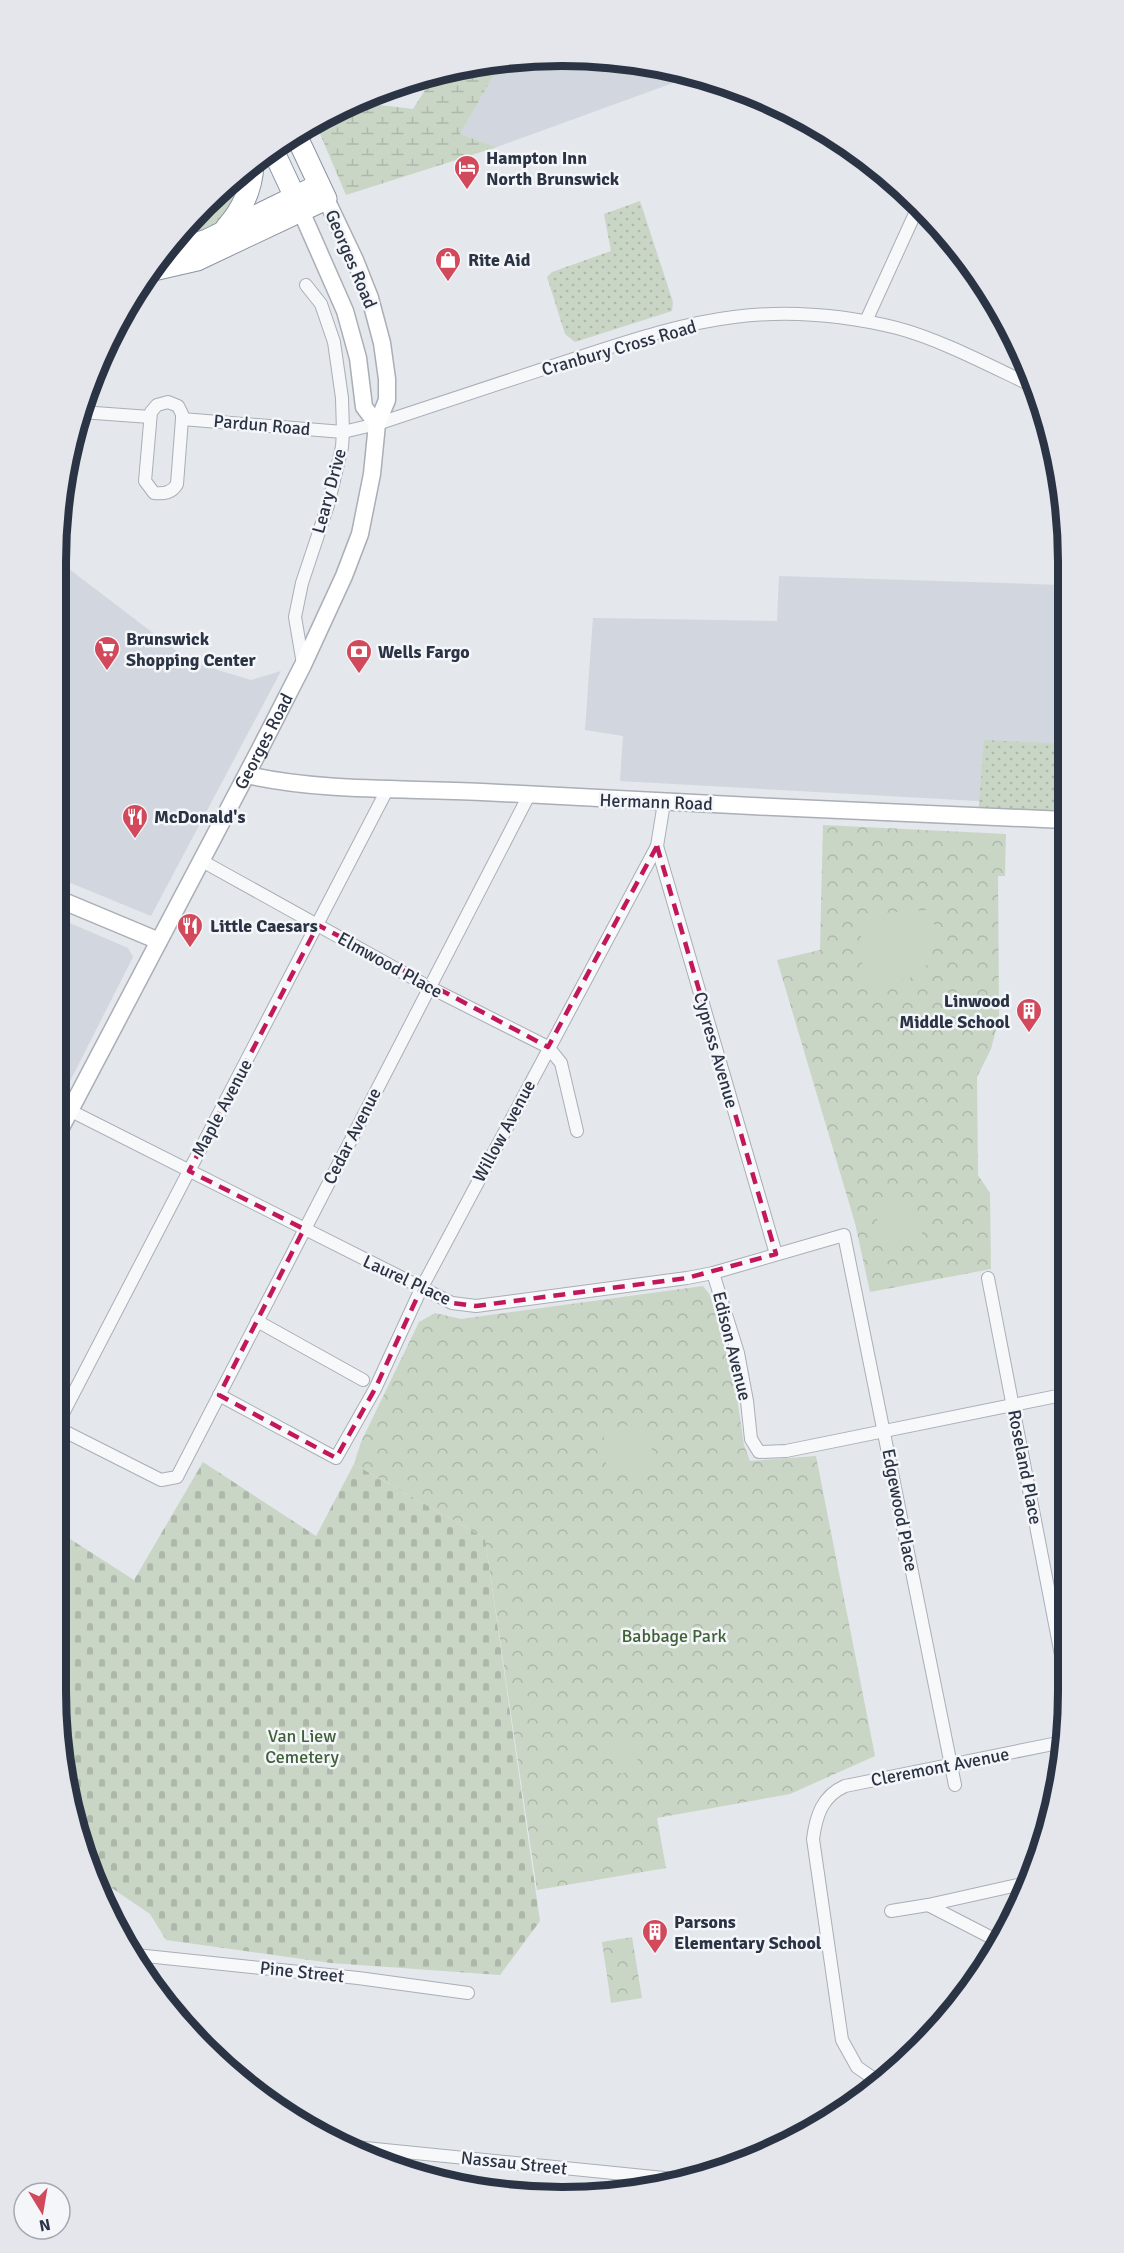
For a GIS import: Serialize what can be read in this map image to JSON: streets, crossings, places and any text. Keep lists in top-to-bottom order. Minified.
{"streets":{"highway":["Georges Road"],"street":["Cranbury Cross Road","Pardun Road","Leary Drive","Hermann Road","Elmwood Place","Cypress Avenue","Maple Avenue","Willow Avenue","Cedar Avenue","Laurel Place","Edison Avenue","Roseland Place","Edgewood Place","Cleremont Avenue","Pine Street","Nassau Street"]},"crossings":[["Georges Road","Cranbury Cross Road"],["Georges Road","Pardun Road"],["Georges Road","Leary Drive"],["Georges Road","Hermann Road"],["Georges Road","Elmwood Place"],["Georges Road","Laurel Place"],["Cranbury Cross Road","Pardun Road"],["Pardun Road","Leary Drive"],["Hermann Road","Maple Avenue"],["Hermann Road","Willow Avenue"],["Hermann Road","Cedar Avenue"],["Elmwood Place","Maple Avenue"],["Elmwood Place","Willow Avenue"],["Elmwood Place","Cedar Avenue"],["Cypress Avenue","Willow Avenue"],["Cypress Avenue","Laurel Place"],["Maple Avenue","Laurel Place"],["Willow Avenue","Cedar Avenue"],["Willow Avenue","Laurel Place"],["Cedar Avenue","Laurel Place"],["Laurel Place","Edison Avenue"],["Laurel Place","Edgewood Place"],["Edison Avenue","Edgewood Place"],["Edgewood Place","Cleremont Avenue"]],"parks":["Babbage Park","Van Liew Cemetery"],"places":{"hotel":["Hampton Inn North Brunswick"],"shop":["Rite Aid"],"supermarket":["Brunswick Shopping Center"],"bank":["Wells Fargo"],"restaurant":["McDonald's","Little Caesars"],"building":["Linwood Middle School","Parsons Elementary School"]},"north":"bottom"}
